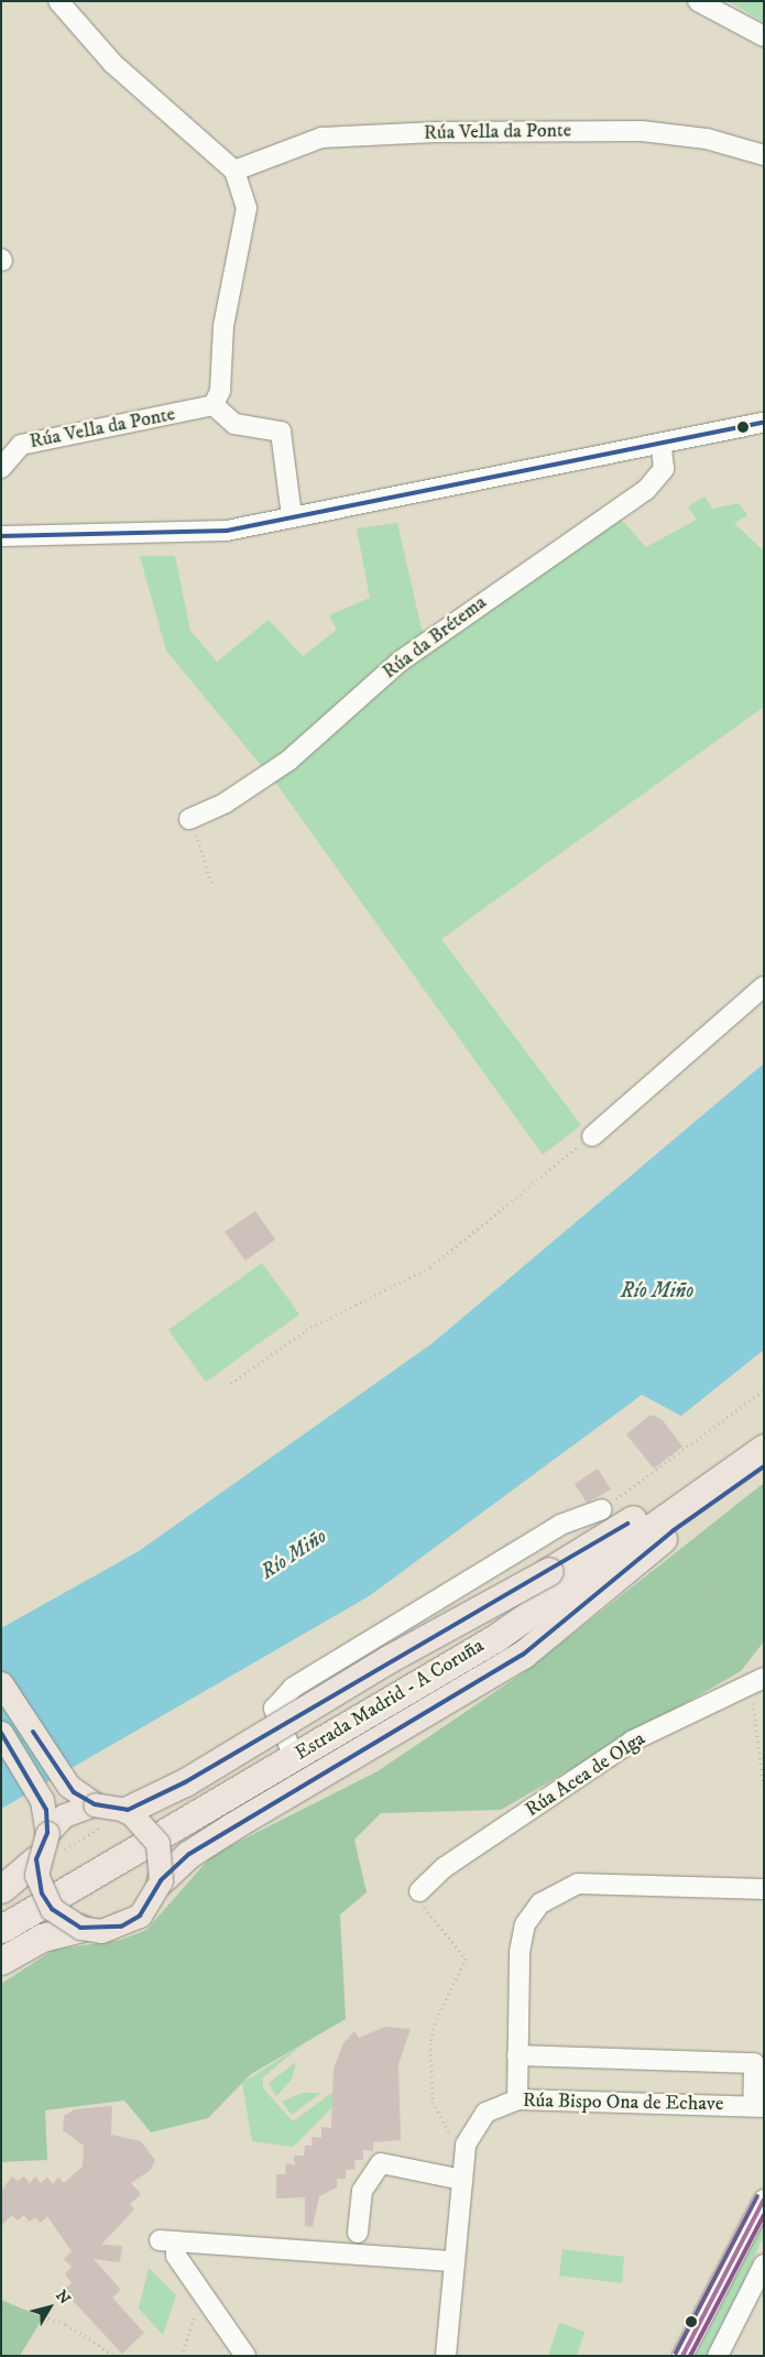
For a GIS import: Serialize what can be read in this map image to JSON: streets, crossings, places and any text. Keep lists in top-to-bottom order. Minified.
{"streets":{"highway":["Estrada Madrid - A Coruña"],"street":["Rúa Vella da Ponte","Rúa da Brétema","Rúa Acea de Olga","Rúa Bispo Ona de Echave"]},"water":["Río Miño"],"north":"top right"}
